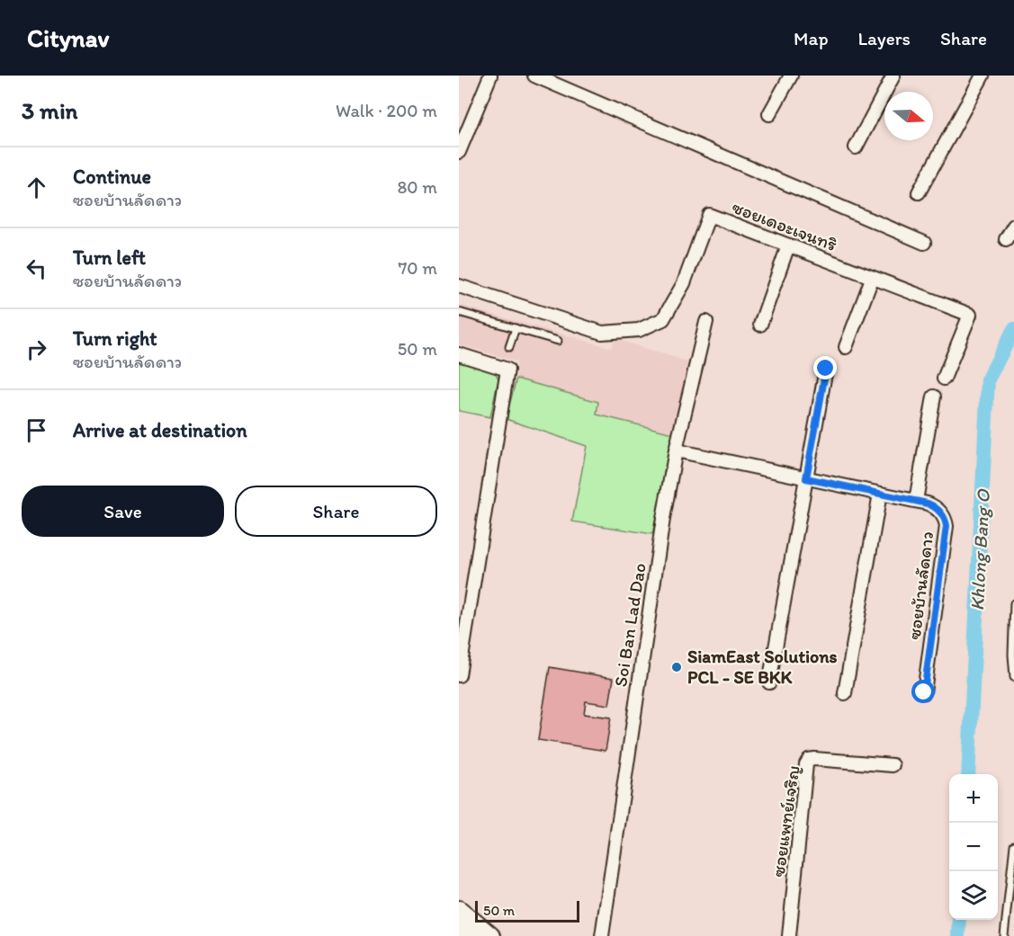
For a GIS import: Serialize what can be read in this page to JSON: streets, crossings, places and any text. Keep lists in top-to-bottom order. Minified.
{"streets":{"street":["ซอยเดอะเจนทริ","ซอยบ้านลัดดาว","Soi Ban Lad Dao","ซอยแพทย์เจริญ"]},"crossings":[["ซอยบ้านลัดดาว","Soi Ban Lad Dao"]],"water":["Khlong Bang O"],"places":["SiamEast Solutions PCL - SE BKK"],"scale_bar":"50 m","north":"right","page":{"header":"Citynav","nav":["Map","Layers","Share"],"heading":["3 min","Walk · 200 m"],"list":[["Continue","ซอยบ้านลัดดาว","80 m"],["Turn left","ซอยบ้านลัดดาว","70 m"],["Turn right","ซอยบ้านลัดดาว","50 m"],"Arrive at destination"],"buttons":["Save","Share"],"map_buttons":["+","−"],"scale":"50 m"}}
